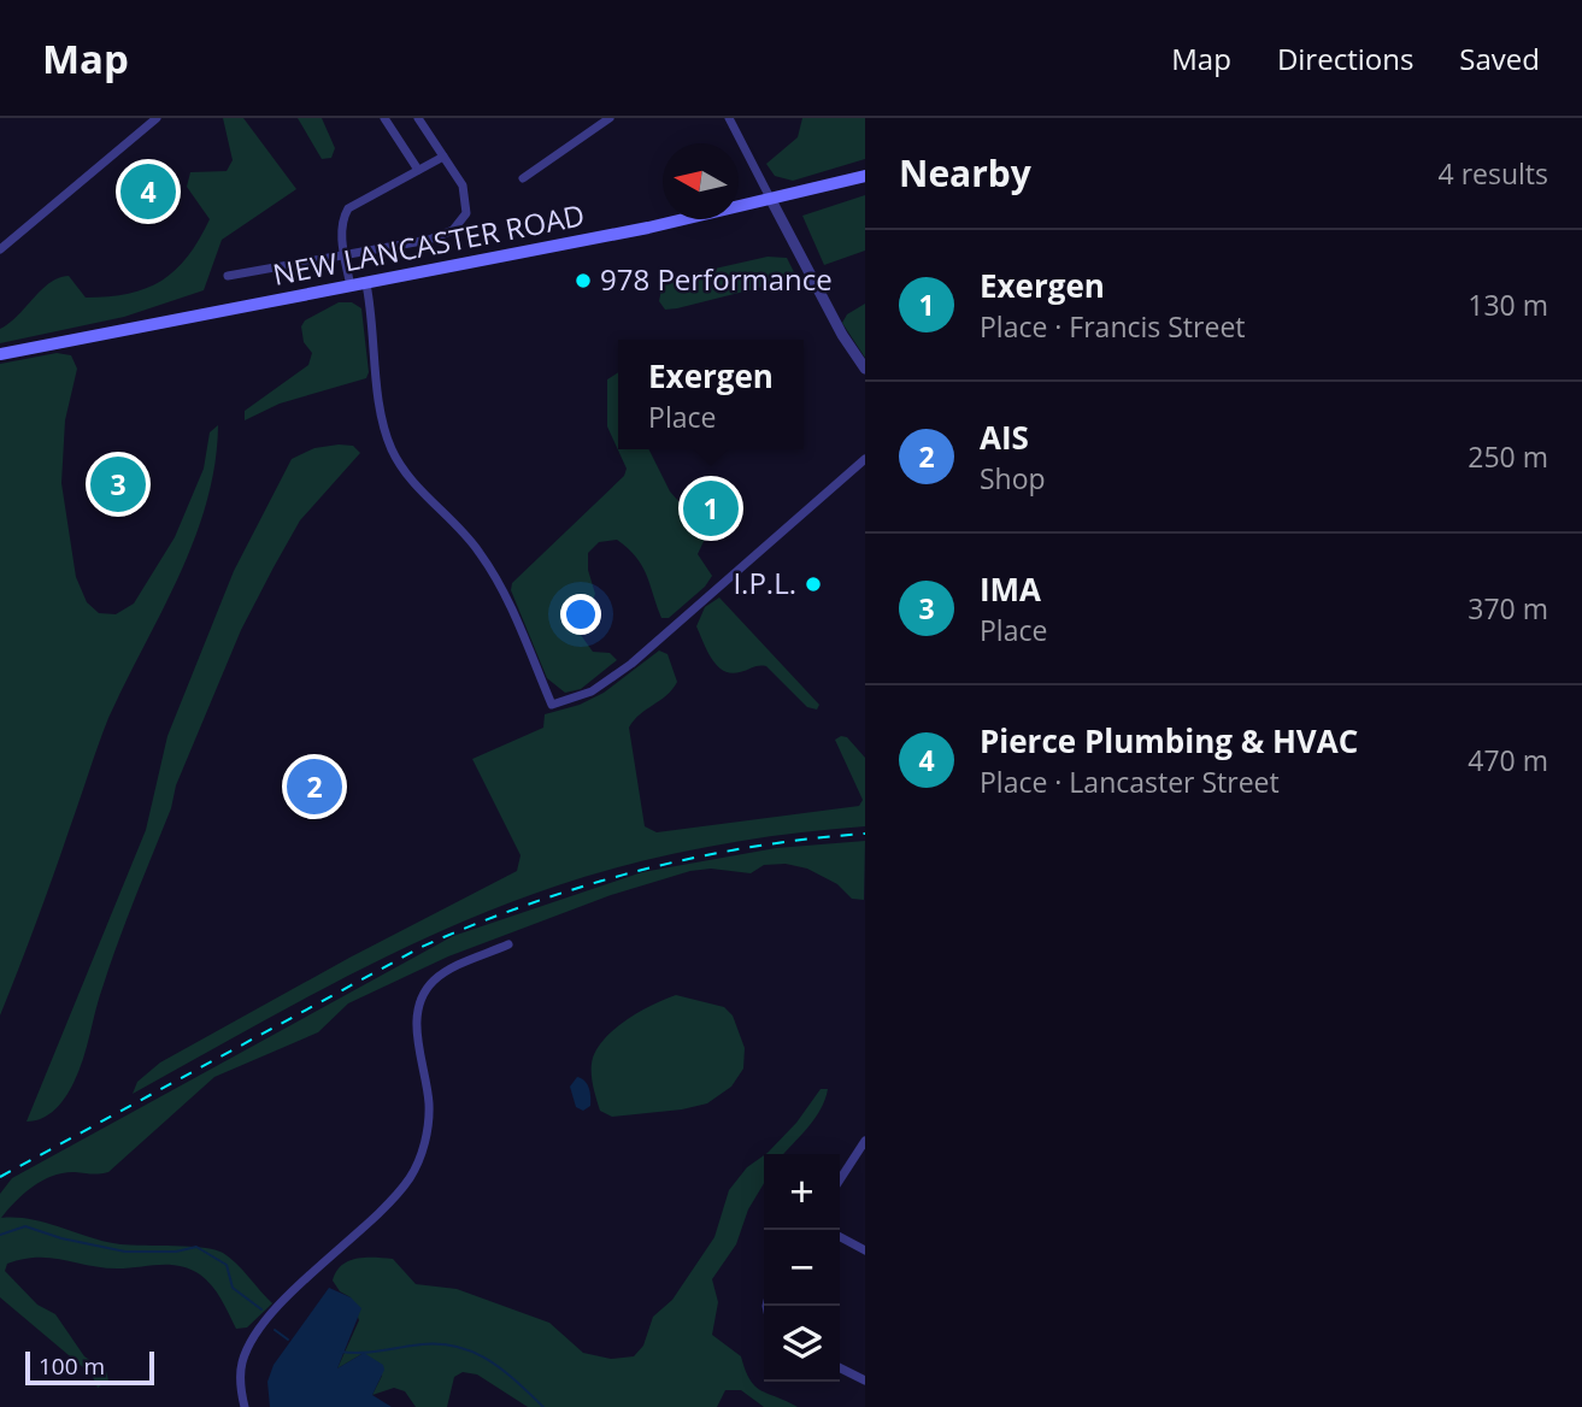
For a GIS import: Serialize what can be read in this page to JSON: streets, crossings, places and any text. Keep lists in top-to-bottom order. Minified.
{"streets":{"main road":["NEW LANCASTER ROAD"]},"places":["978 Performance","I.P.L."],"scale_bar":"100 m","north":"left","page":{"header":"Map","nav":["Map","Directions","Saved"],"heading":["Nearby","4 results"],"pins":["4","3","1","2"],"list":[{"mark":"1","name":"Exergen","note":"Place · Francis Street","value":"130 m"},{"mark":"2","name":"AIS","note":"Shop","value":"250 m"},{"mark":"3","name":"IMA","note":"Place","value":"370 m"},{"mark":"4","name":"Pierce Plumbing & HVAC","note":"Place · Lancaster Street","value":"470 m"}],"popup":["Exergen","Place"],"map_buttons":["+","−"],"scale":"100 m"}}
